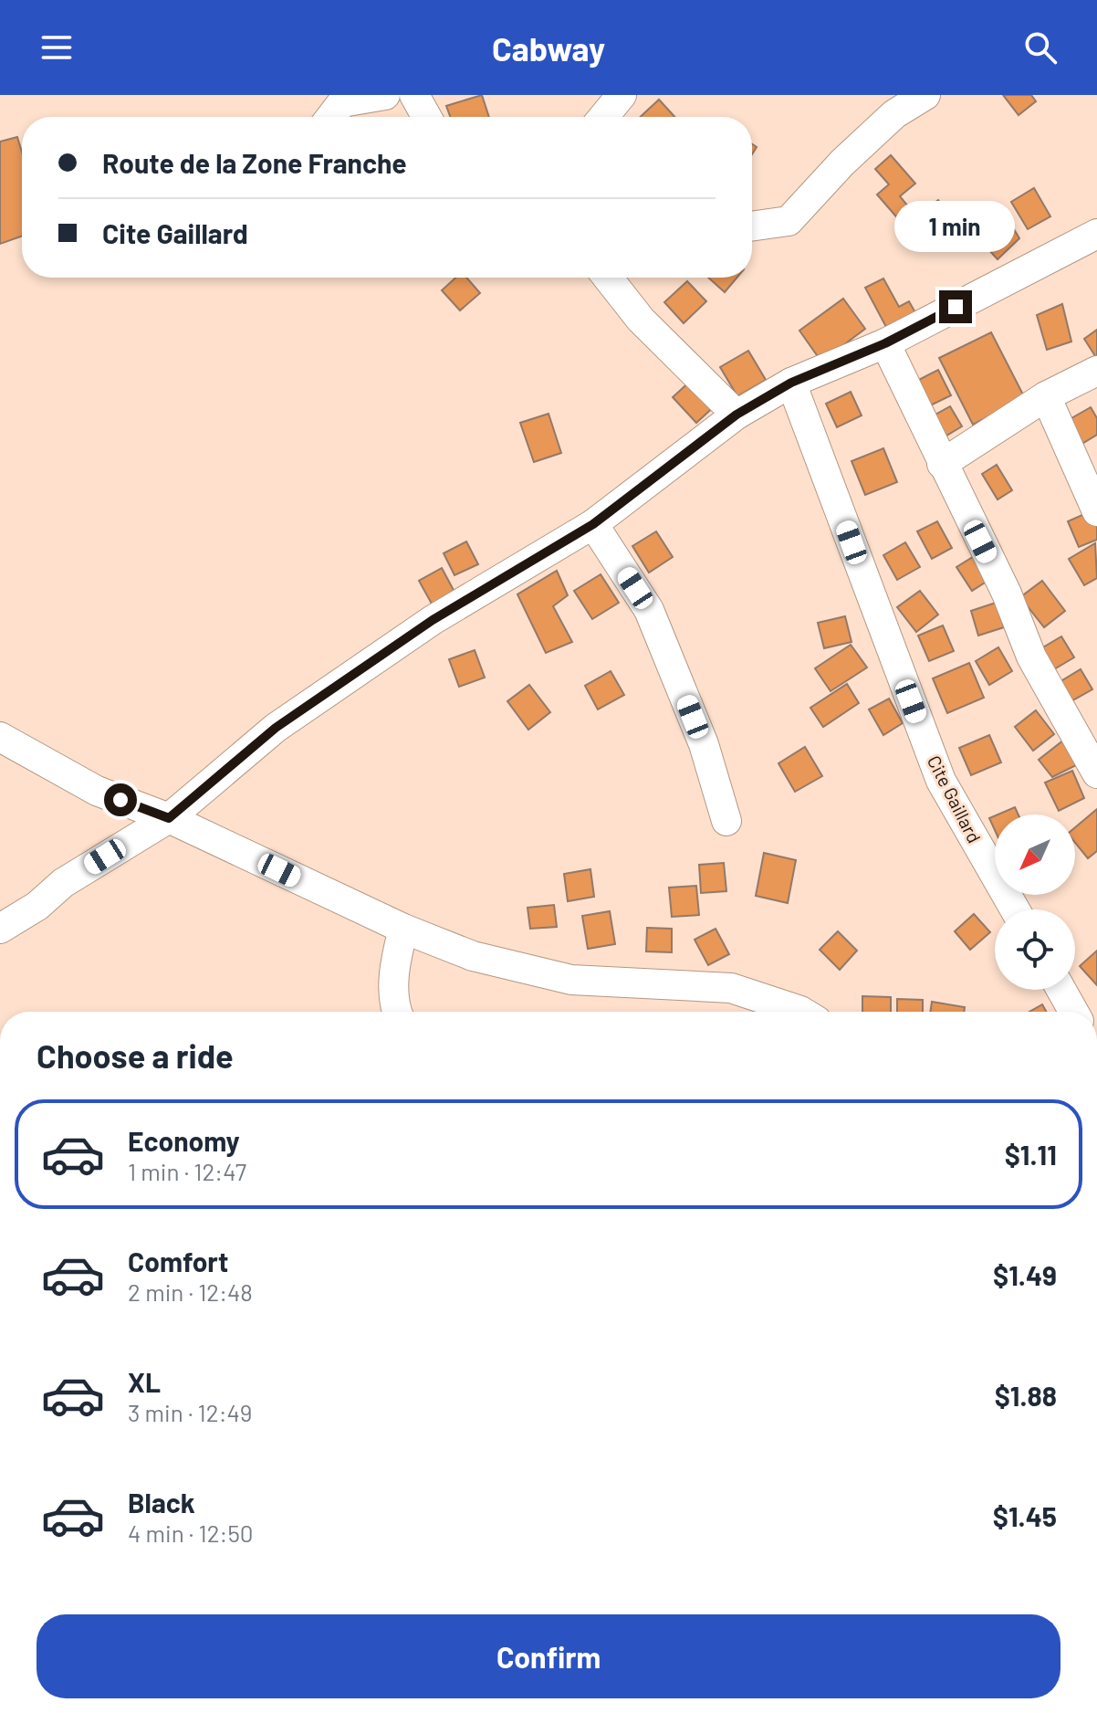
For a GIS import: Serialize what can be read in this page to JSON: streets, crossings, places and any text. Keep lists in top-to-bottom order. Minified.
{"streets":{"street":["Cite Gaillard"]},"north":"bottom left","page":{"header":"Cabway","banner":["Route de la Zone Franche","Cite Gaillard"],"bubble":"1 min","heading":"Choose a ride","list":[{"name":"Economy","note":"1 min · 12:47","value":"$1.11"},{"name":"Comfort","note":"2 min · 12:48","value":"$1.49"},{"name":"XL","note":"3 min · 12:49","value":"$1.88"},{"name":"Black","note":"4 min · 12:50","value":"$1.45"}],"buttons":"Confirm"}}
